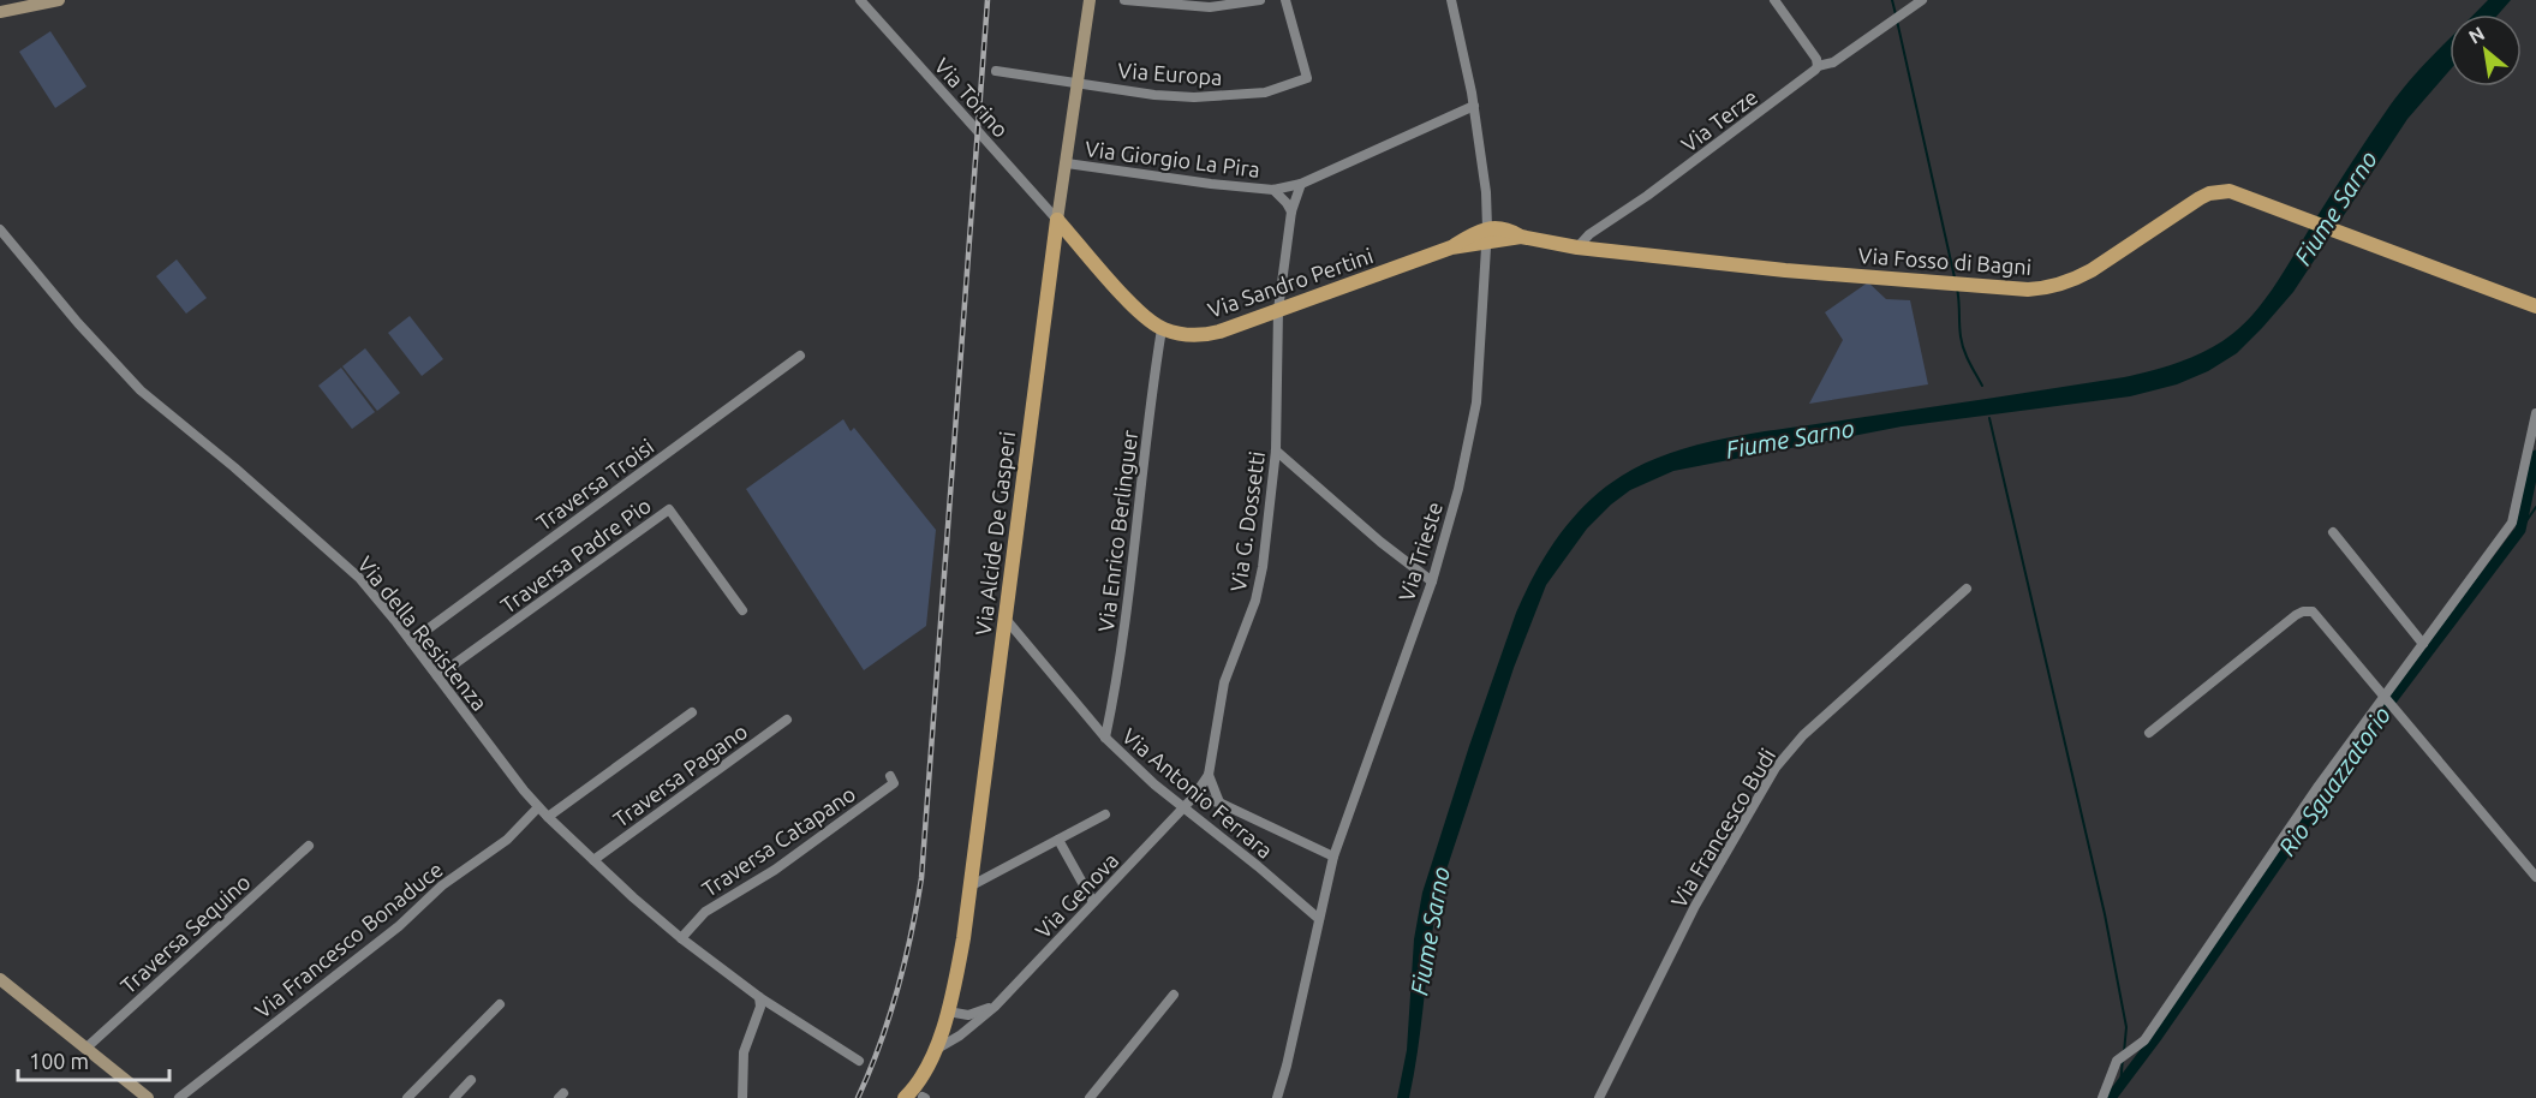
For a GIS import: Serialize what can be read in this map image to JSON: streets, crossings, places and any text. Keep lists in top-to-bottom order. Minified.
{"streets":{"main road":["Via Fosso di Bagni","Via Sandro Pertini","Via Alcide De Gasperi"],"street":["Via Europa","Via Torino","Via Terze","Via Giorgio La Pira","Traversa Troisi","Via G. Dossetti","Via Enrico Berlinguer","Via Trieste","Traversa Padre Pio","Via della Resistenza","Traversa Pagano","Via Antonio Ferrara","Via Francesco Budi","Traversa Catapano","Via Genova","Traversa Sequino","Via Francesco Bonaduce"]},"crossings":[["Via Europa","Via Alcide De Gasperi"],["Via Torino","Via Alcide De Gasperi"],["Via Terze","Via Fosso di Bagni"],["Via Giorgio La Pira","Via G. Dossetti"],["Via Giorgio La Pira","Via Alcide De Gasperi"],["Via Giorgio La Pira","Via Trieste"],["Via Fosso di Bagni","Via Sandro Pertini"],["Via Fosso di Bagni","Via Trieste"],["Via Sandro Pertini","Via G. Dossetti"],["Via Sandro Pertini","Via Enrico Berlinguer"],["Via Sandro Pertini","Via Trieste"],["Traversa Troisi","Via della Resistenza"],["Via G. Dossetti","Via Antonio Ferrara"],["Via G. Dossetti","Via Genova"],["Via Enrico Berlinguer","Via Antonio Ferrara"],["Via Alcide De Gasperi","Via Antonio Ferrara"],["Via Alcide De Gasperi","Via Genova"],["Via Trieste","Via Antonio Ferrara"],["Traversa Padre Pio","Via della Resistenza"],["Via della Resistenza","Traversa Pagano"],["Via della Resistenza","Traversa Catapano"],["Via della Resistenza","Via Francesco Bonaduce"],["Via Antonio Ferrara","Via Genova"]],"water":["Fiume Sarno","Rio Sguazzatorio"],"scale_bar":"100 m","north":"top left"}
